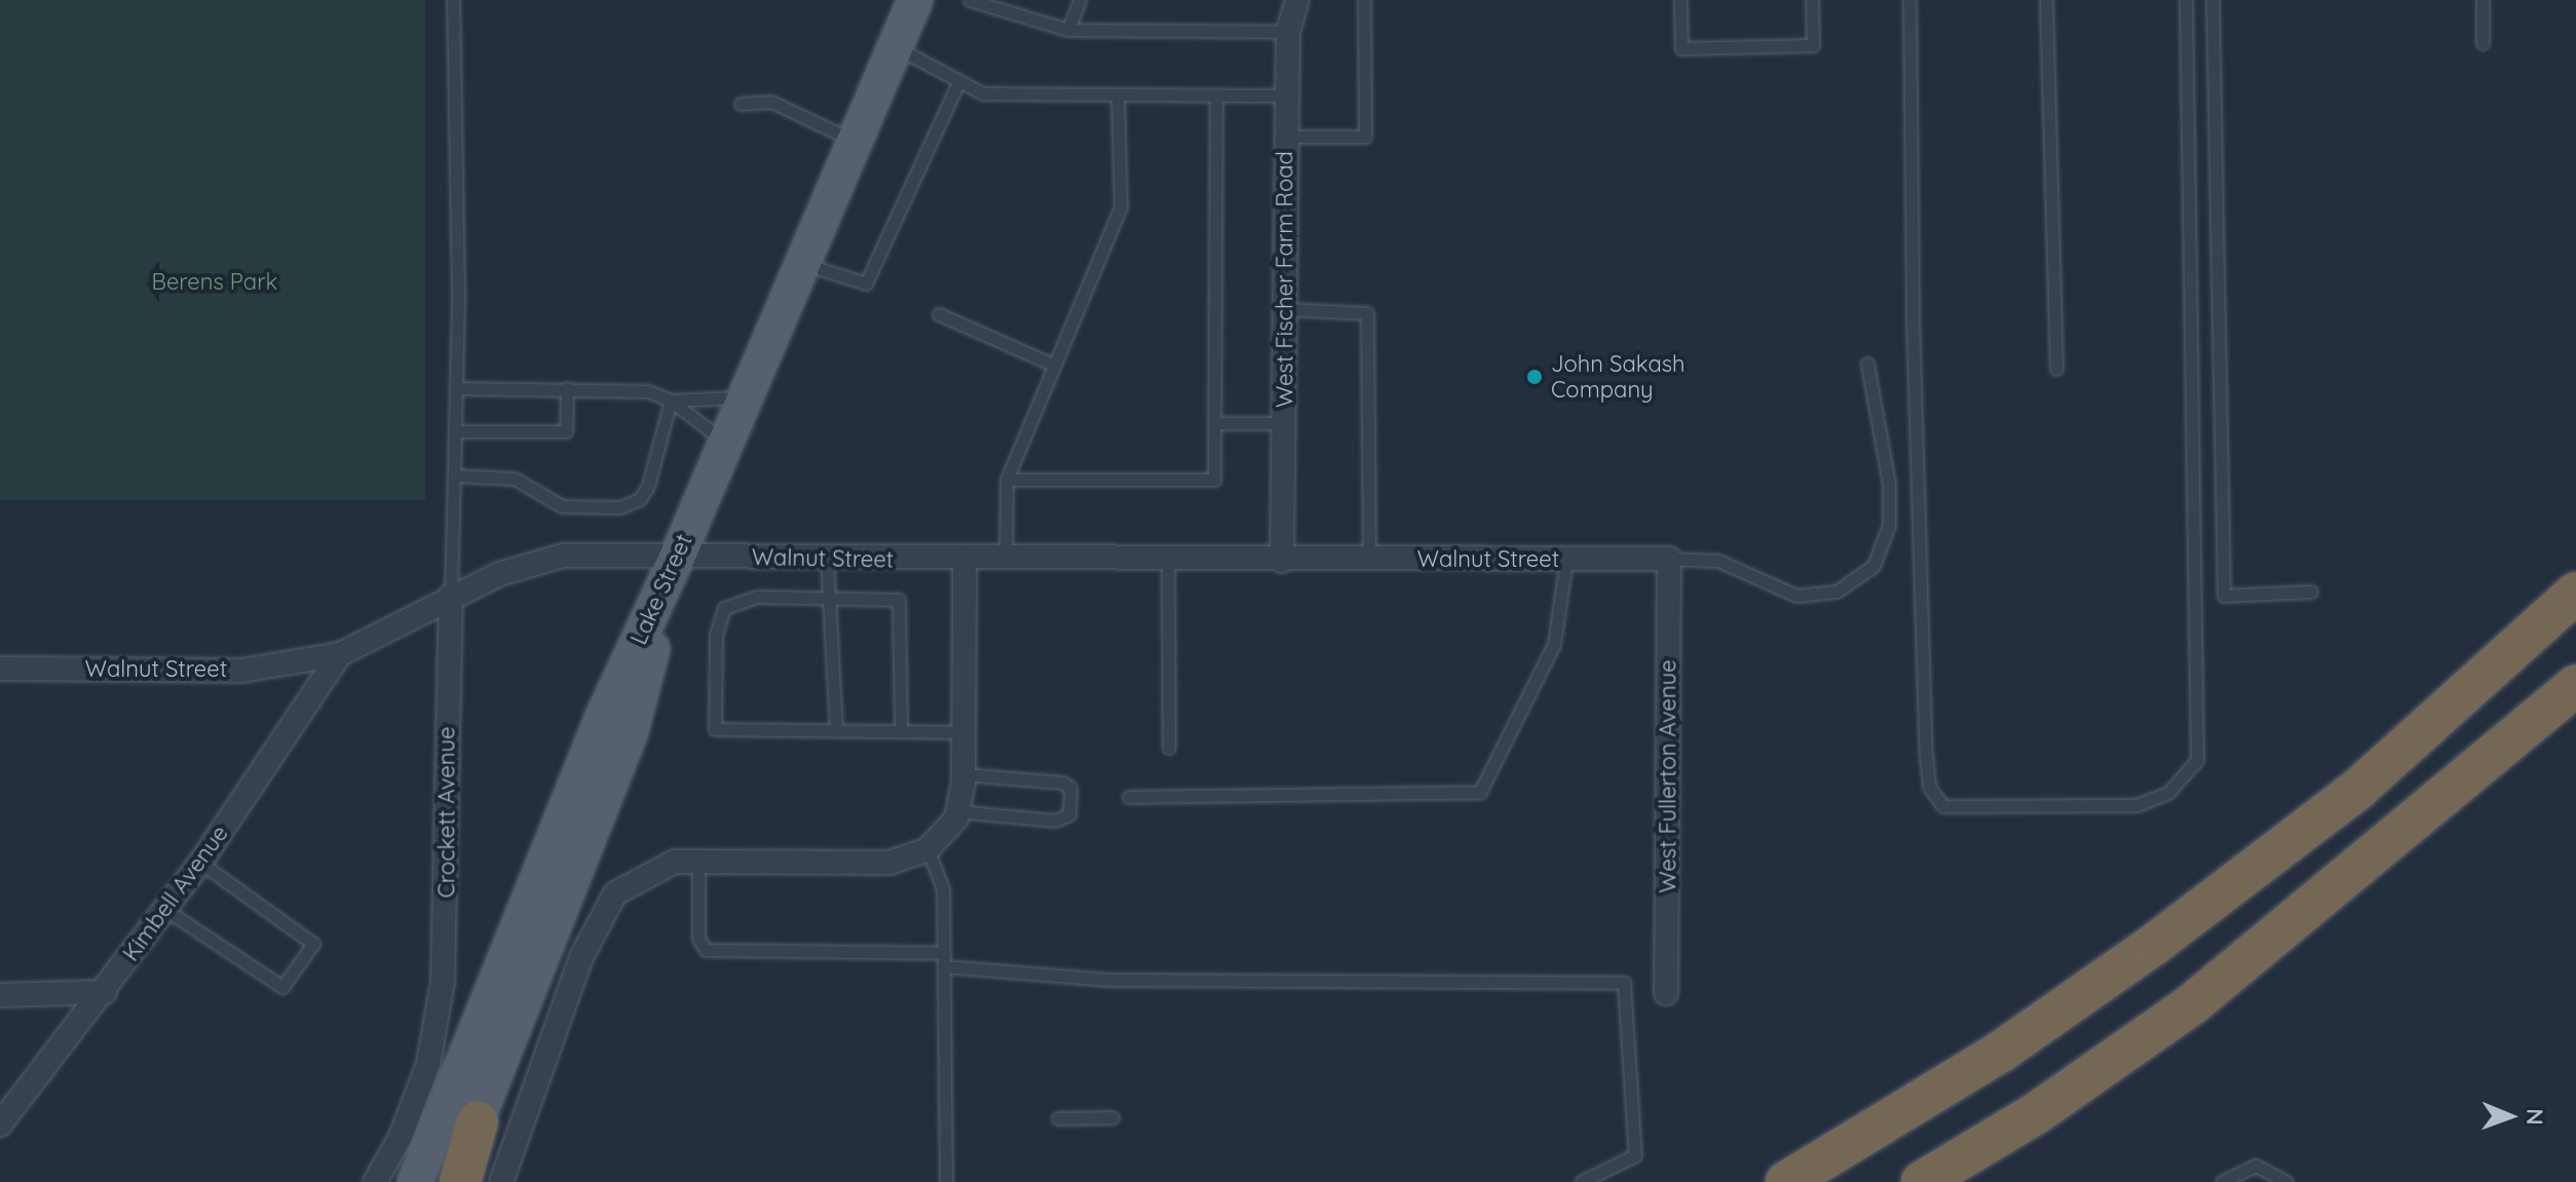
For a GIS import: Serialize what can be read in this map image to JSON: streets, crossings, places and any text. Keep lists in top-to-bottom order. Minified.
{"streets":{"main road":["Lake Street"],"street":["West Fischer Farm Road","Walnut Street","West Fullerton Avenue","Crockett Avenue","Kimbell Avenue"]},"crossings":[["West Fischer Farm Road","Walnut Street"],["Walnut Street","Lake Street"],["Walnut Street","West Fullerton Avenue"],["Walnut Street","Crockett Avenue"],["Walnut Street","Kimbell Avenue"]],"parks":["Berens Park"],"places":["John Sakash Company"],"north":"right"}
